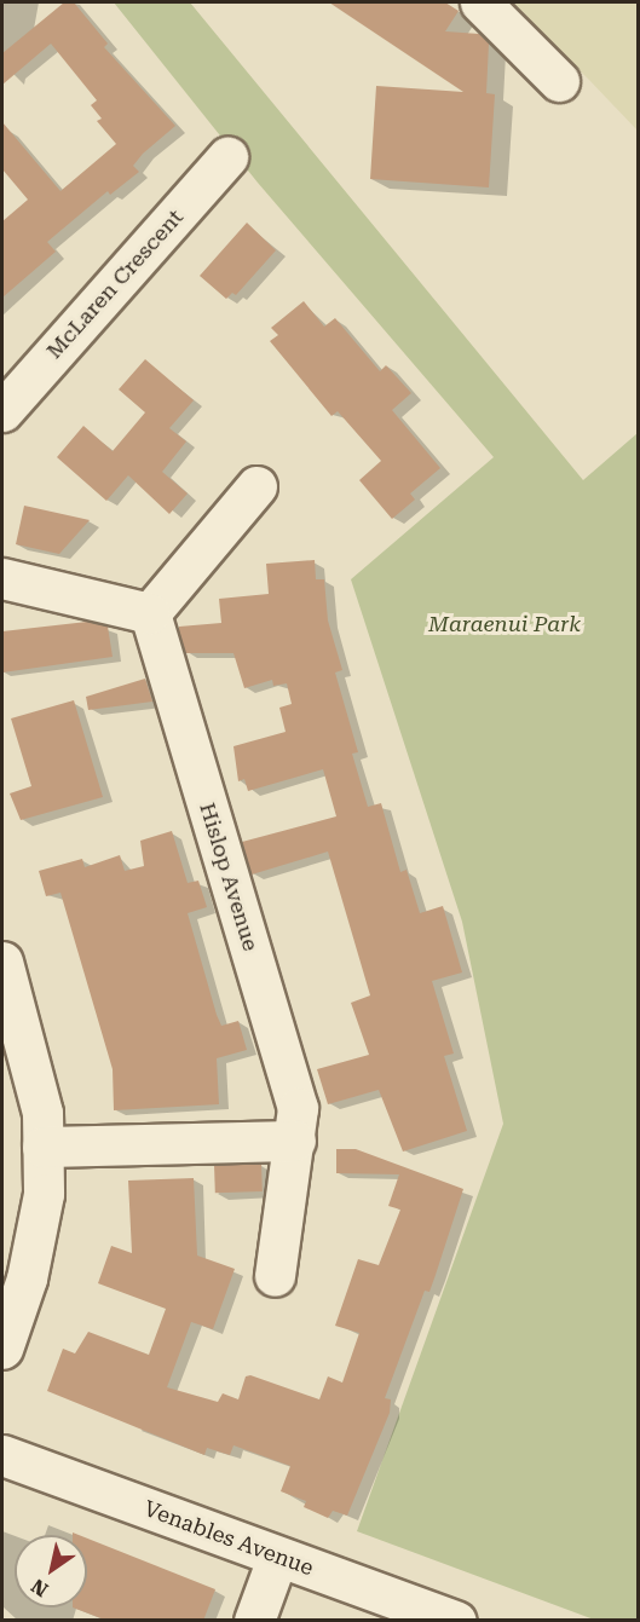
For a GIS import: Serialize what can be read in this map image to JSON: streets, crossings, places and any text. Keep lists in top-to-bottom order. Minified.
{"streets":{"street":["McLaren Crescent","Hislop Avenue","Venables Avenue"]},"parks":["Maraenui Park"],"north":"bottom left"}
